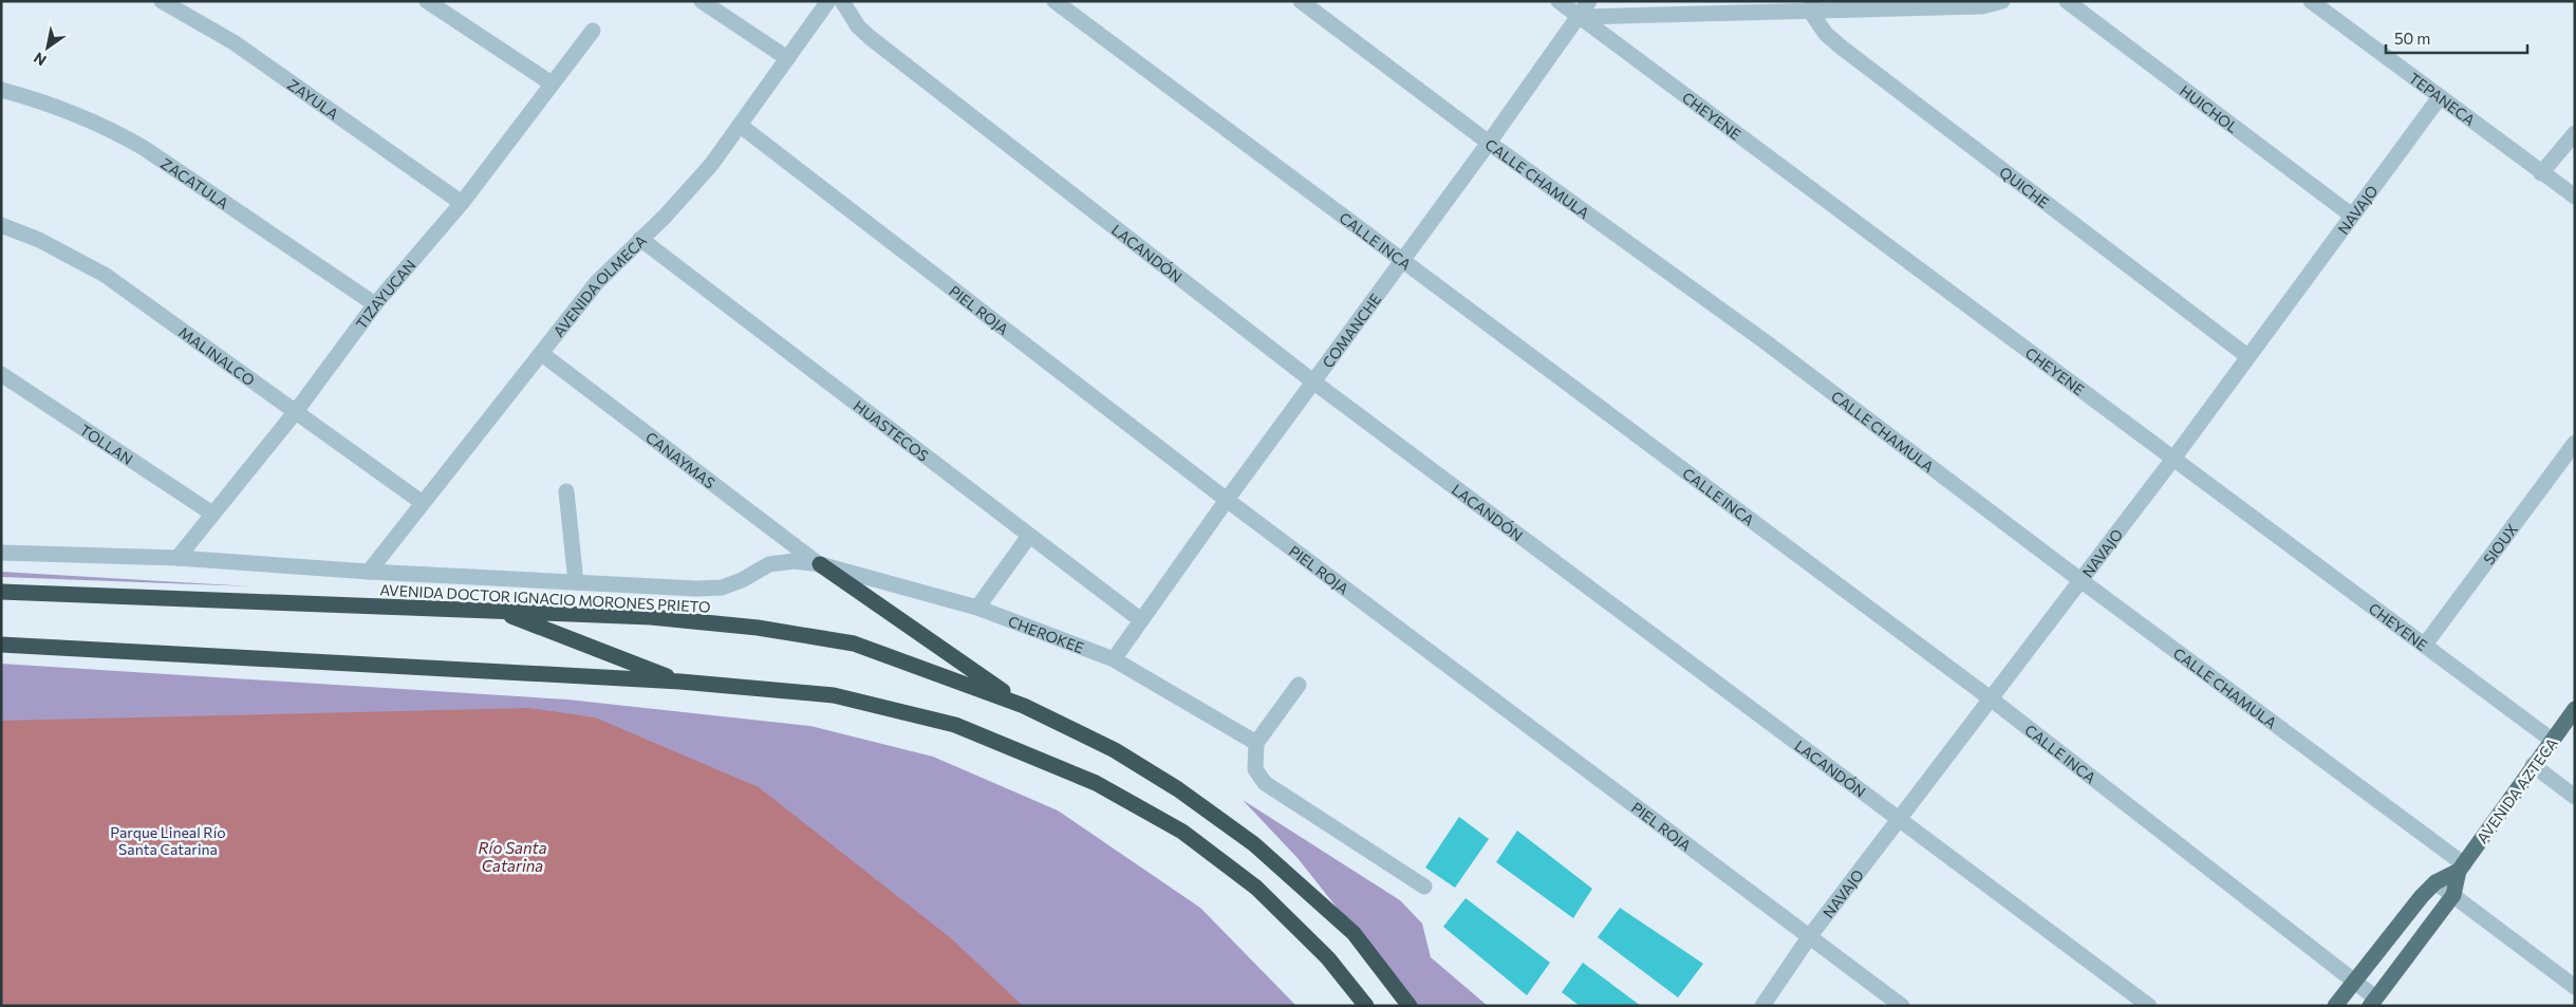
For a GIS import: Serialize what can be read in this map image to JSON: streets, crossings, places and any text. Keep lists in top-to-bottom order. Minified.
{"streets":{"highway":["AVENIDA DOCTOR IGNACIO MORONES PRIETO"],"main road":["AVENIDA AZTECA"],"street":["ZAYULA","TEPANECA","HUICHOL","CHEYENE","CALLE CHAMULA","ZACATULA","QUICHE","NAVAJO","CALLE INCA","LACANDÓN","AVENIDA OLMECA","TIZAYUCAN","PIEL ROJA","COMANCHE","MALINALCO","HUASTECOS","TOLLAN","CANAYMAS","SIOUX","CHEROKEE"]},"crossings":[["ZAYULA","TIZAYUCAN"],["TEPANECA","NAVAJO"],["HUICHOL","NAVAJO"],["CHEYENE","NAVAJO"],["CHEYENE","COMANCHE"],["CHEYENE","SIOUX"],["CHEYENE","AVENIDA AZTECA"],["CALLE CHAMULA","NAVAJO"],["CALLE CHAMULA","COMANCHE"],["CALLE CHAMULA","AVENIDA AZTECA"],["ZACATULA","TIZAYUCAN"],["QUICHE","NAVAJO"],["NAVAJO","CALLE INCA"],["NAVAJO","LACANDÓN"],["NAVAJO","PIEL ROJA"],["CALLE INCA","COMANCHE"],["CALLE INCA","AVENIDA AZTECA"],["LACANDÓN","COMANCHE"],["AVENIDA OLMECA","PIEL ROJA"],["AVENIDA OLMECA","MALINALCO"],["AVENIDA OLMECA","HUASTECOS"],["AVENIDA OLMECA","CANAYMAS"],["AVENIDA OLMECA","AVENIDA DOCTOR IGNACIO MORONES PRIETO"],["TIZAYUCAN","MALINALCO"],["TIZAYUCAN","TOLLAN"],["TIZAYUCAN","AVENIDA DOCTOR IGNACIO MORONES PRIETO"],["PIEL ROJA","COMANCHE"],["COMANCHE","HUASTECOS"],["COMANCHE","CHEROKEE"],["CANAYMAS","AVENIDA DOCTOR IGNACIO MORONES PRIETO"],["CANAYMAS","CHEROKEE"],["AVENIDA DOCTOR IGNACIO MORONES PRIETO","CHEROKEE"]],"water":["Río Santa Catarina"],"parks":["Parque Lineal Río Santa Catarina"],"scale_bar":"50 m","north":"bottom left"}
